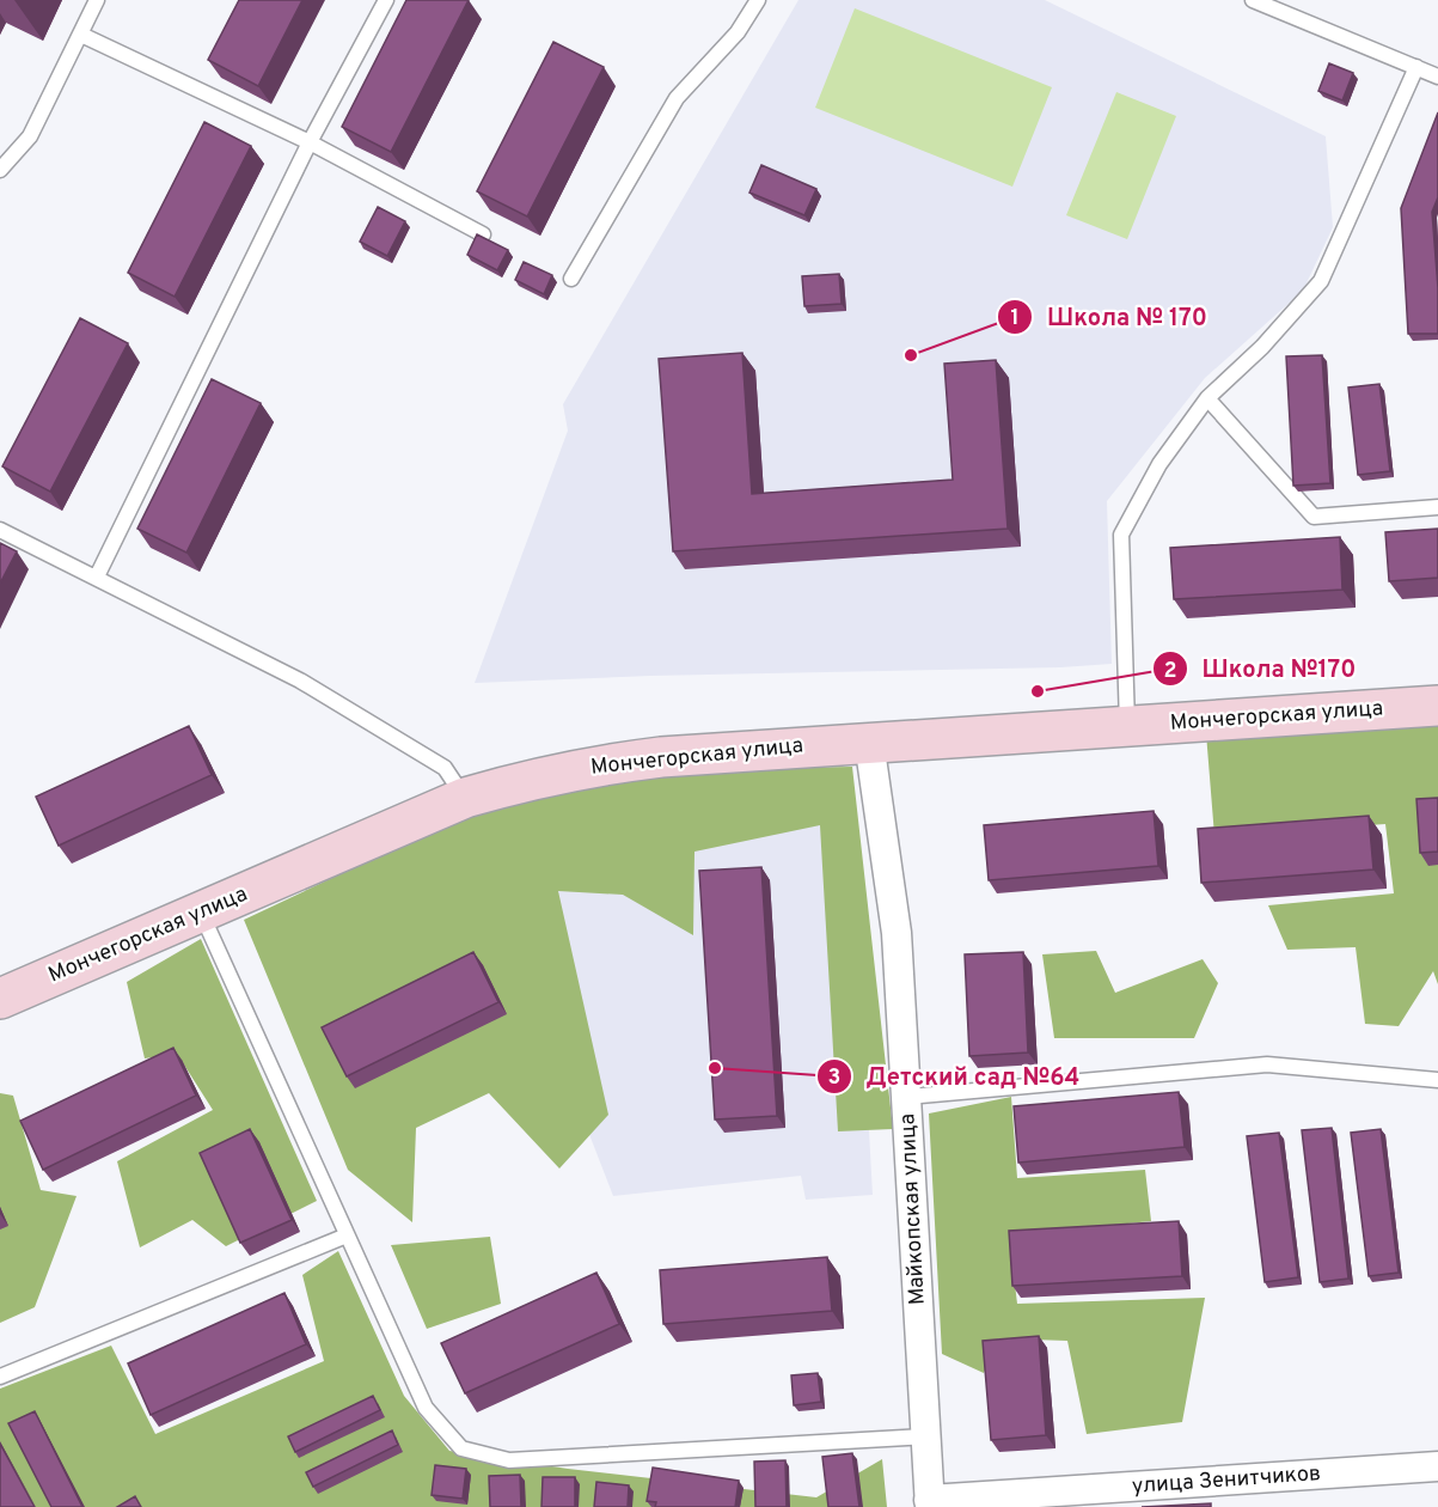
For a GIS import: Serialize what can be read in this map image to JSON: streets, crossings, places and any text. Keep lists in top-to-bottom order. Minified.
{"streets":{"street":["Мончегорская улица","Майкопская улица","улица Зенитчиков"]},"crossings":[["Мончегорская улица","Майкопская улица"],["Майкопская улица","улица Зенитчиков"]],"places":["Школа № 170","Школа №170","Детский сад №64"]}
